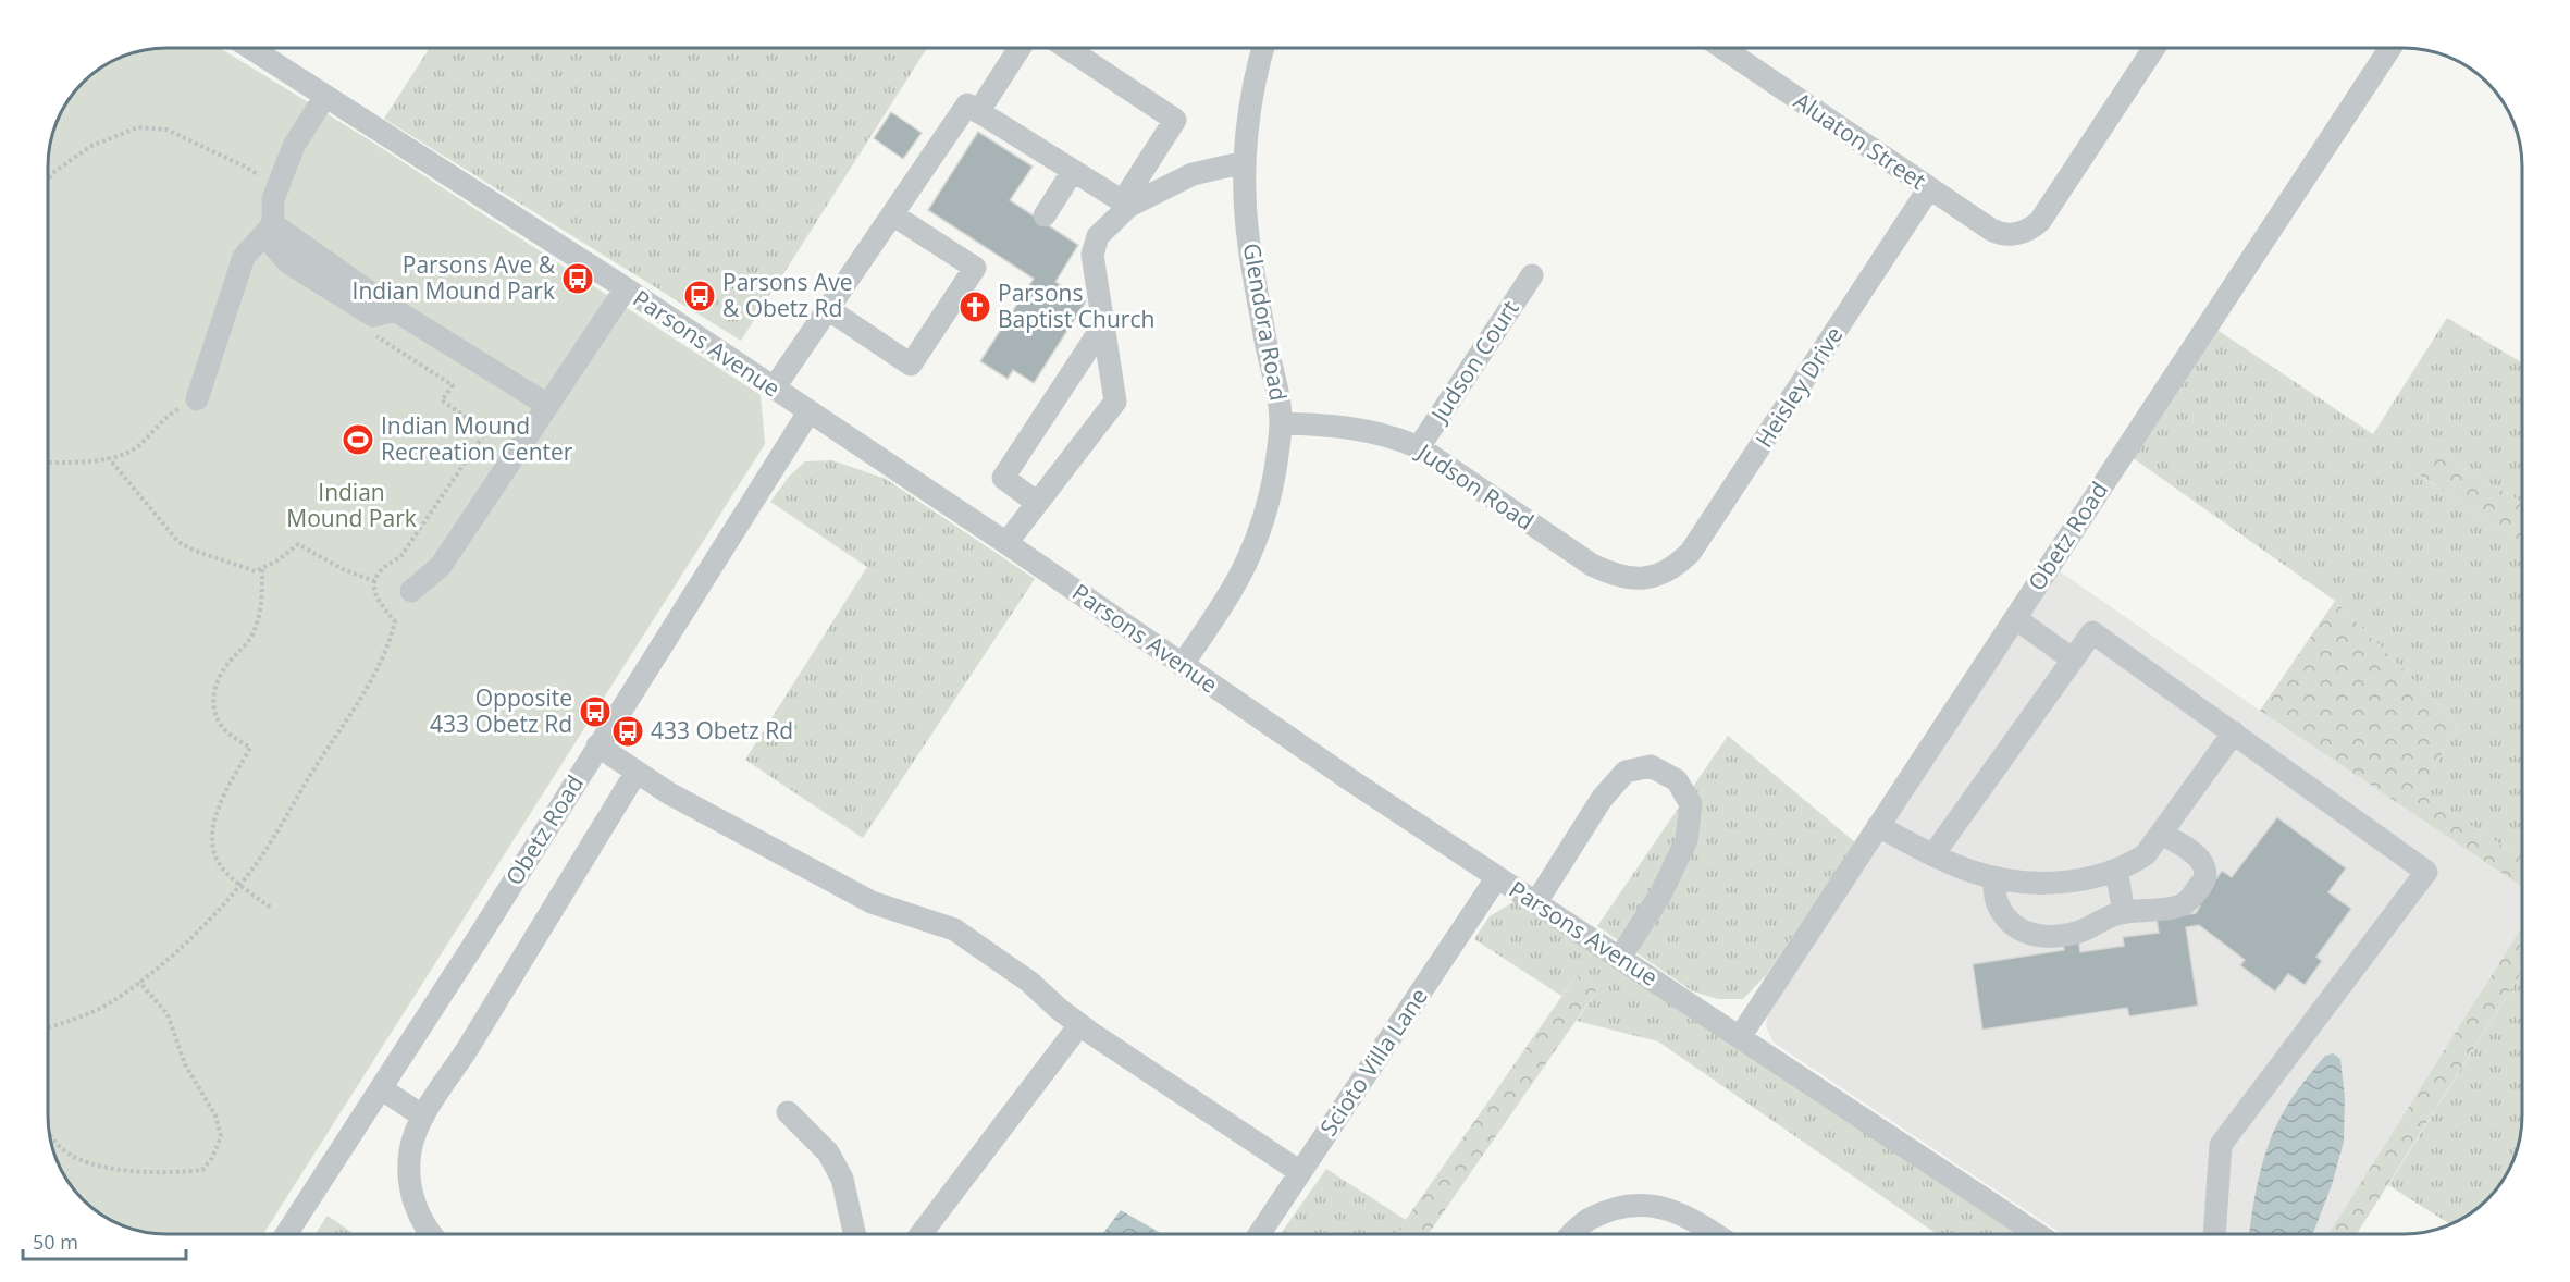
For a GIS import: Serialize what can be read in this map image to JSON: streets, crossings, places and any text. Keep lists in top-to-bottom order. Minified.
{"streets":{"street":["Aluaton Street","Glendora Road","Parsons Avenue","Judson Court","Heisley Drive","Judson Road","Obetz Road","Scioto Villa Lane"]},"crossings":[["Aluaton Street","Heisley Drive"],["Glendora Road","Parsons Avenue"],["Glendora Road","Judson Road"],["Parsons Avenue","Obetz Road"],["Parsons Avenue","Scioto Villa Lane"],["Judson Court","Judson Road"],["Heisley Drive","Judson Road"]],"parks":["Indian Mound Park"],"places":{"bus stop":["Parsons Ave & Indian Mound Park","Parsons Ave & Obetz Rd","Opposite 433 Obetz Rd","433 Obetz Rd"],"church":["Parsons Baptist Church"],"sports":["Indian Mound Recreation Center"]},"scale_bar":"50 m"}
